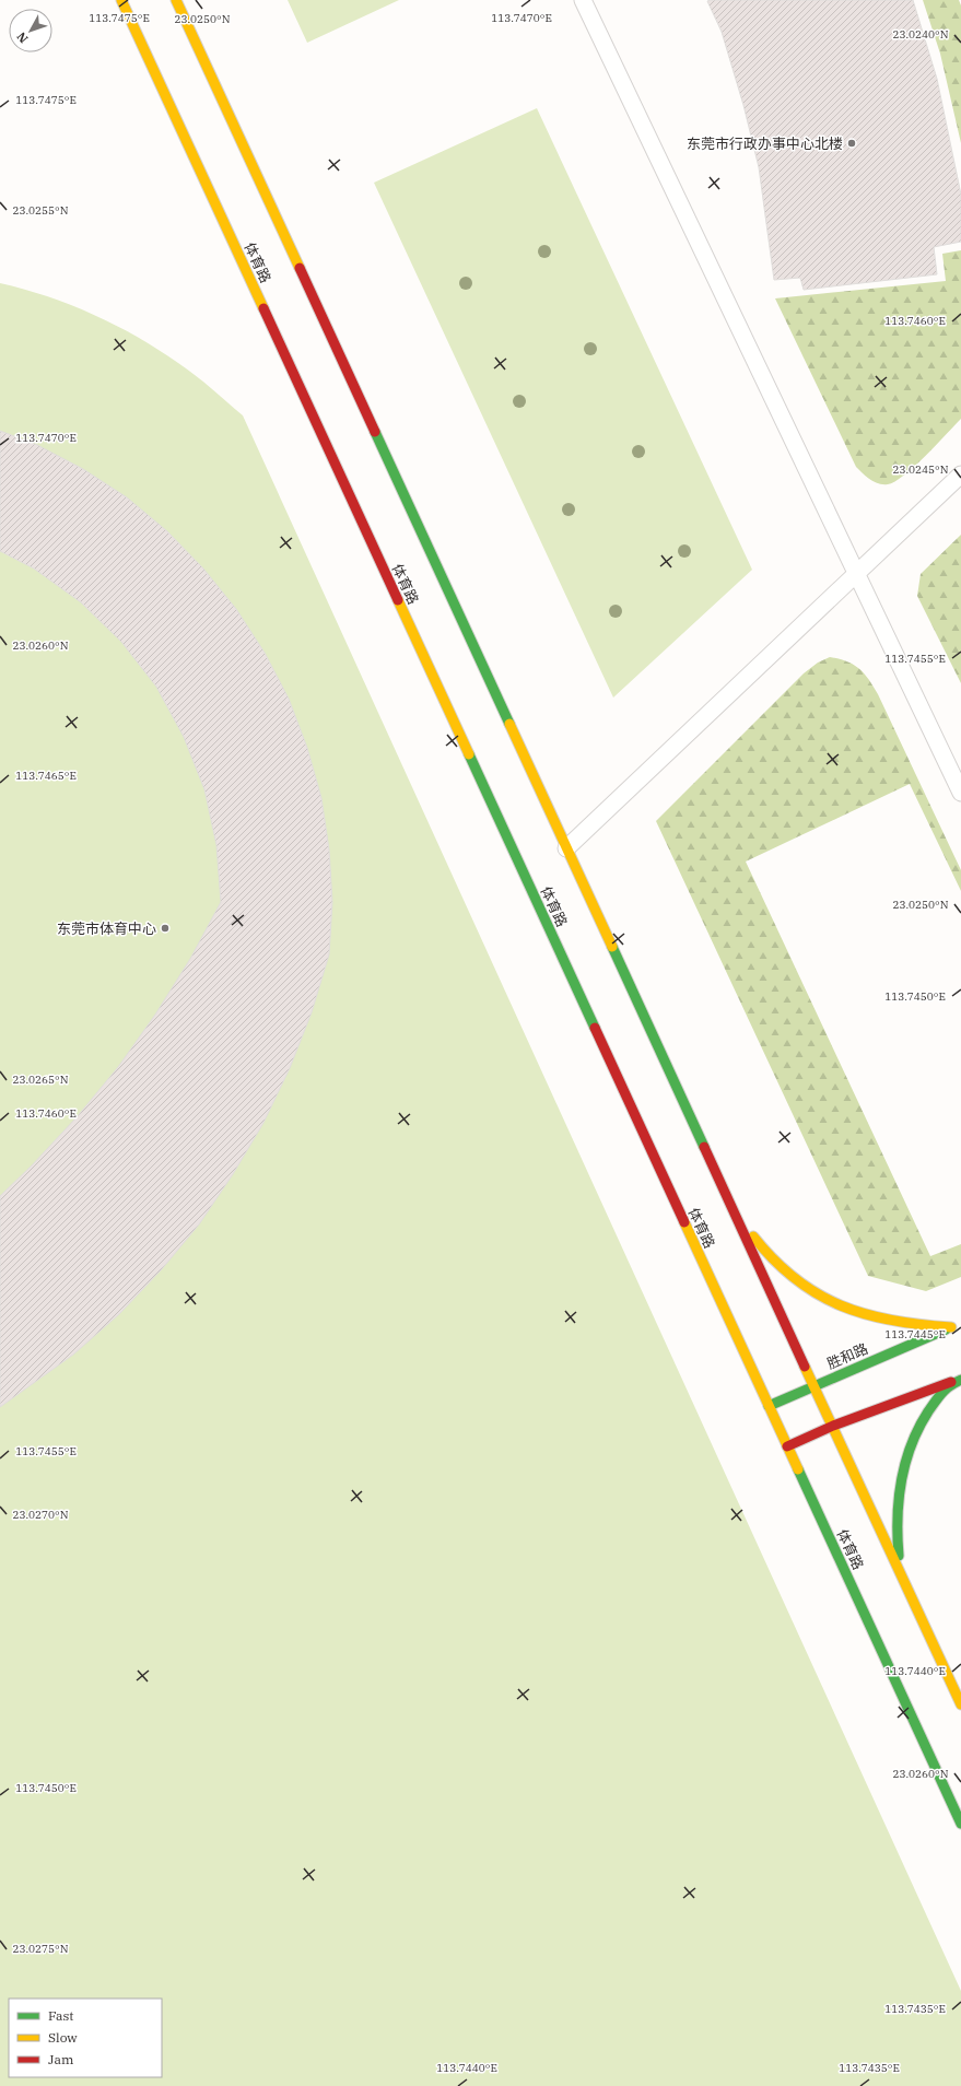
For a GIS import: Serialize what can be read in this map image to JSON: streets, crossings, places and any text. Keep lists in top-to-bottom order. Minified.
{"streets":{"main road":["体育路","胜和路"]},"crossings":[["体育路","胜和路"]],"places":["东莞市行政办事中心北楼","东莞市体育中心"],"legend":["Fast","Slow","Jam"],"north":"bottom left","coordinates":["113.7475°E","113.7470°E","23.0250°N","23.0240°N","23.0255°N","113.7460°E","23.0245°N","23.0260°N","113.7455°E","113.7465°E","113.7450°E","23.0265°N","113.7445°E","23.0270°N","113.7440°E","23.0275°N","113.7435°E"]}
